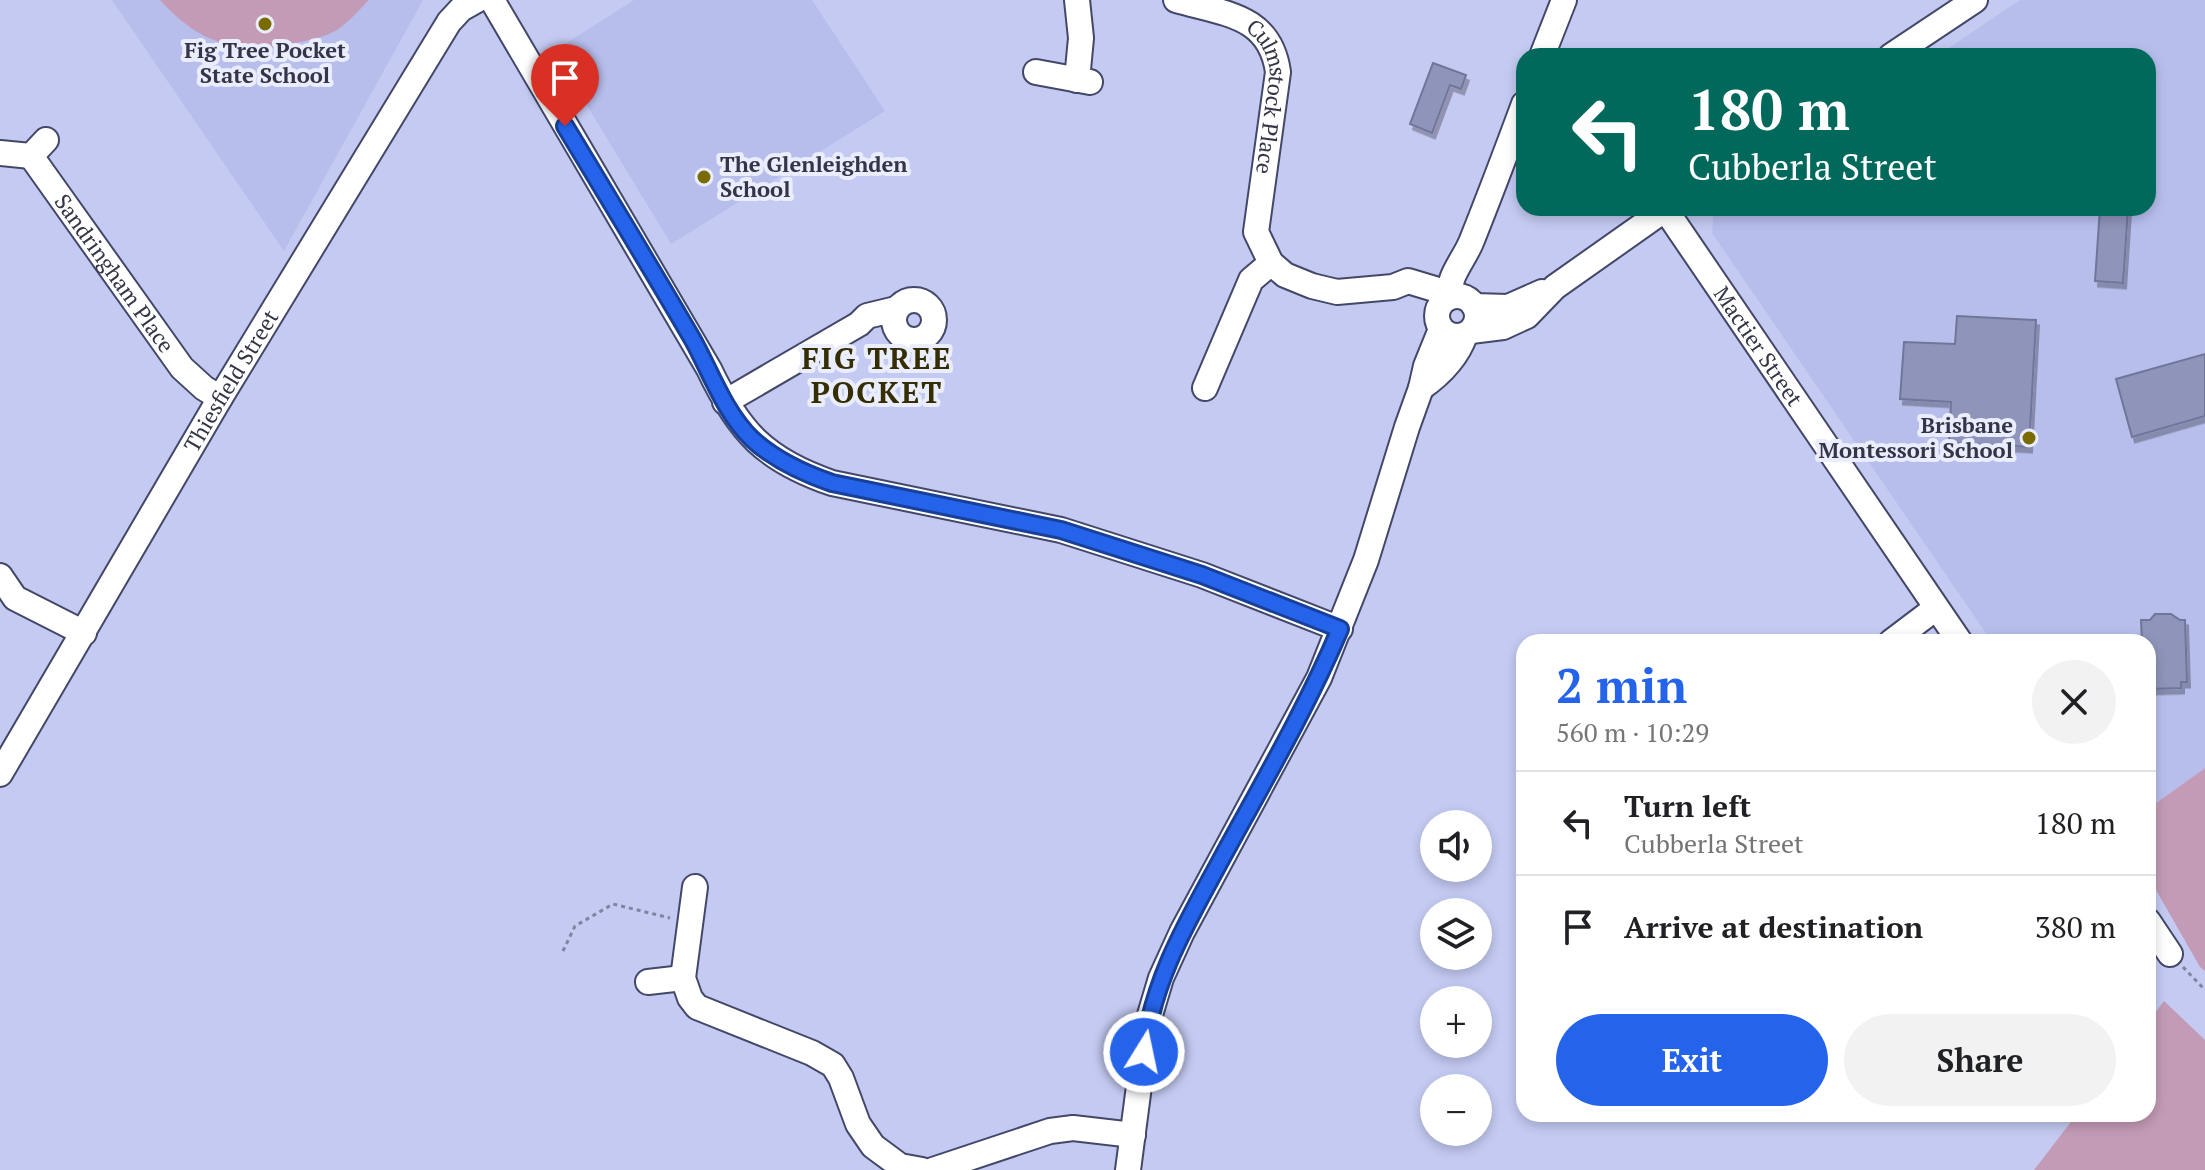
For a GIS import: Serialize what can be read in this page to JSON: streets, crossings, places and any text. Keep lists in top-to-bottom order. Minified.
{"streets":{"street":["Culmstock Place","Sandringham Place","Mactier Street","Thiesfield Street"]},"crossings":[["Sandringham Place","Thiesfield Street"]],"districts":["FIG TREE POCKET"],"places":["Fig Tree Pocket State School","The Glenleighden School","Brisbane Montessori School"],"page":{"turn":["180 m","Cubberla Street"],"heading":["2 min","560 m · 10:29"],"list":[{"name":"Turn left","note":"Cubberla Street","value":"180 m"},{"name":"Arrive at destination","value":"380 m"}],"map_buttons":["+","−"],"buttons":["Exit","Share"]}}
